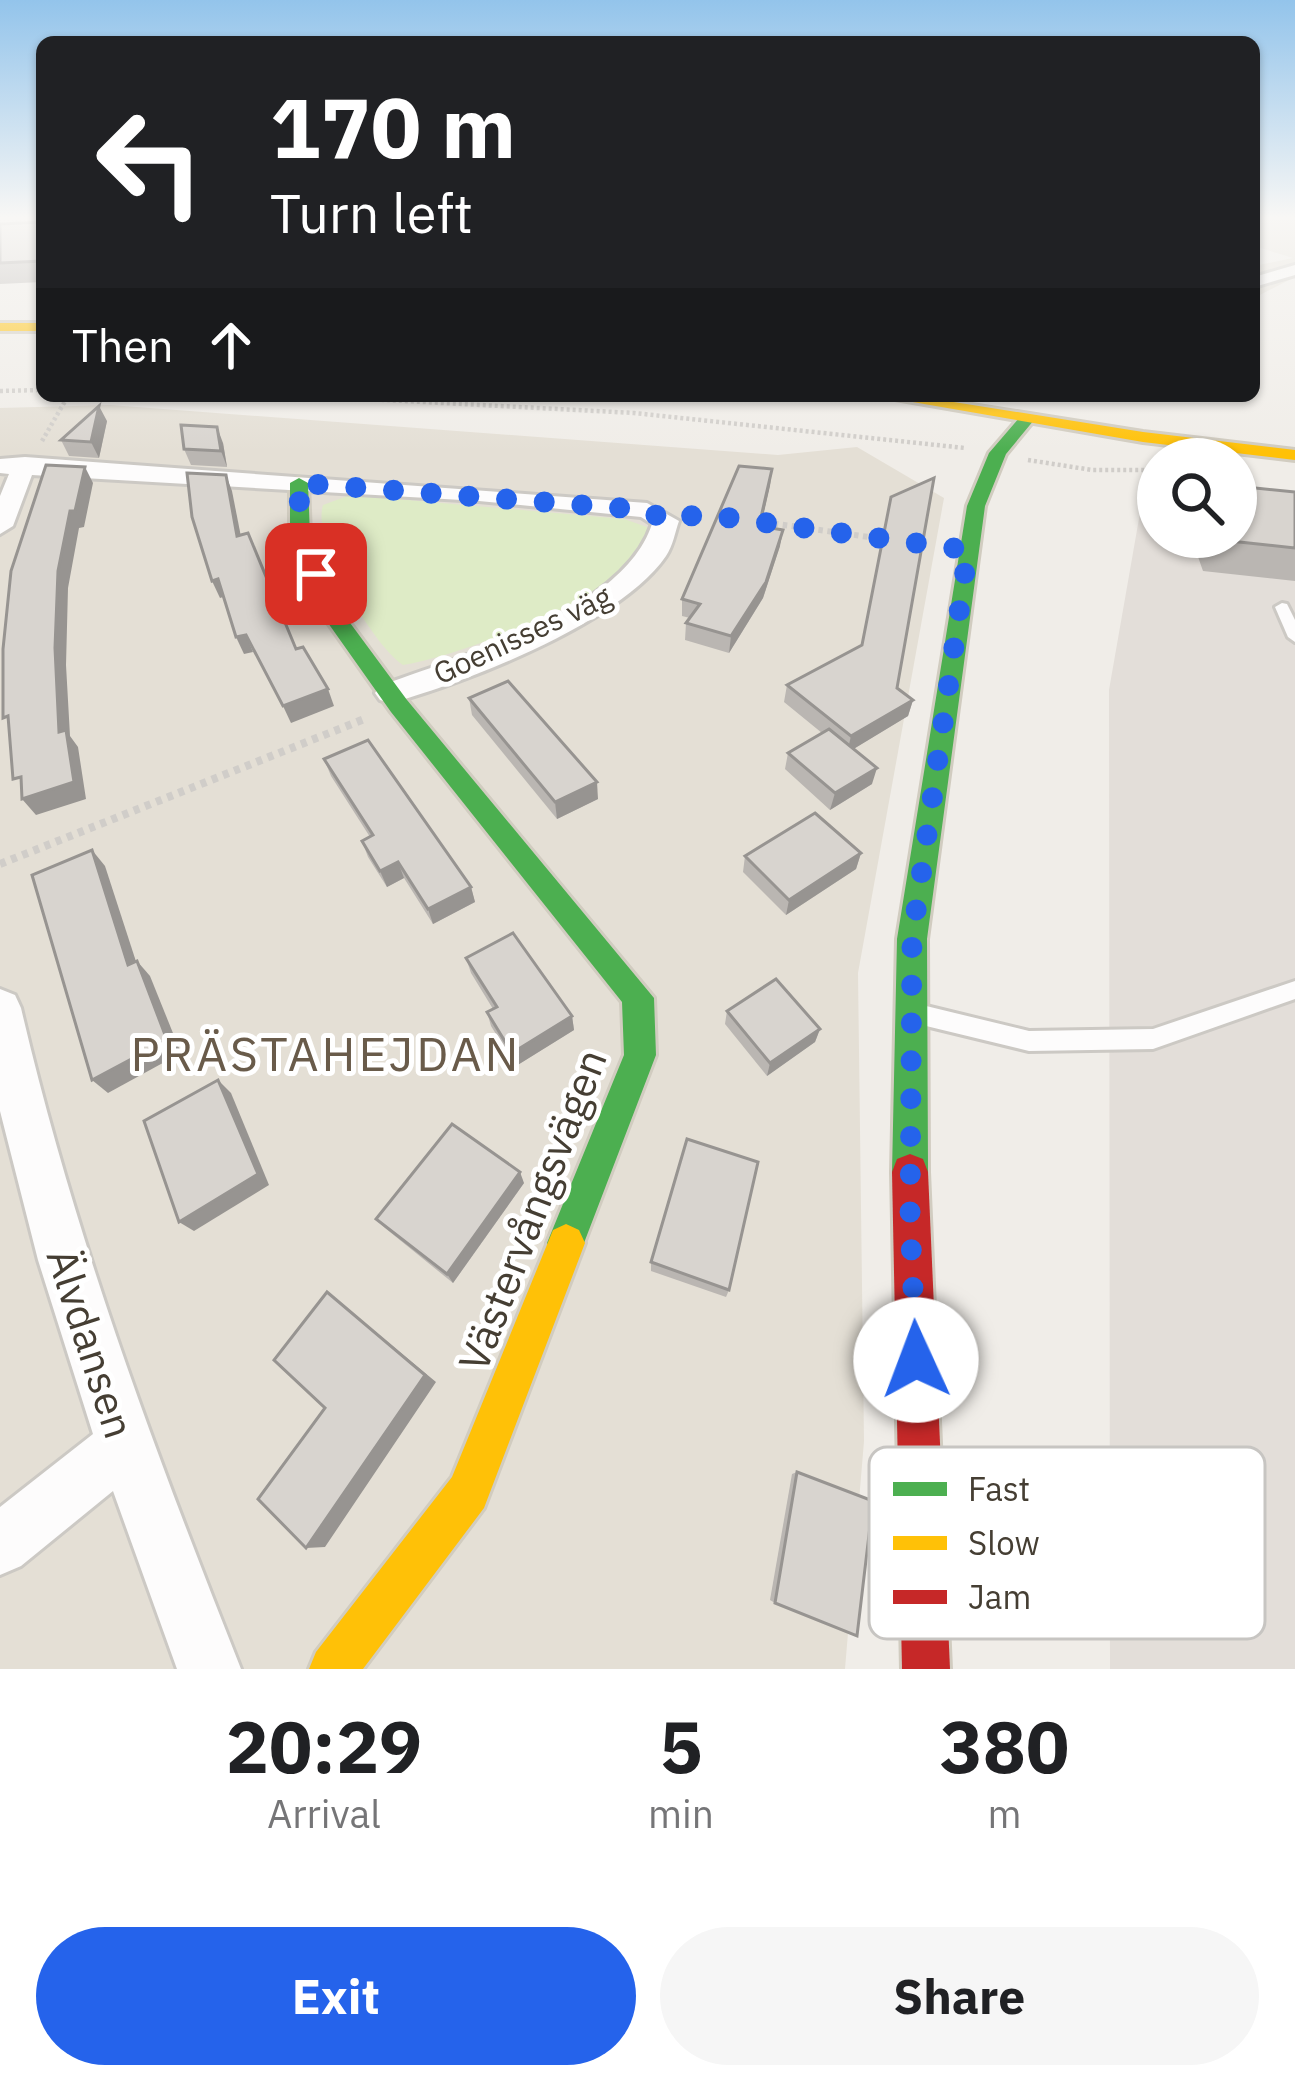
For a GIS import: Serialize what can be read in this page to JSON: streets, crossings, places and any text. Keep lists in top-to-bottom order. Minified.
{"streets":{"street":["Goenisses väg","Västervångsvägen","Älvdansen"]},"crossings":[["Goenisses väg","Västervångsvägen"]],"districts":["PRÄSTAHEJDAN"],"legend":["Fast","Slow","Jam"],"page":{"turn":["170 m","Turn left"],"then":"Then","eta":["20:29","Arrival","5","min","380","m"],"buttons":["Exit","Share"]}}
